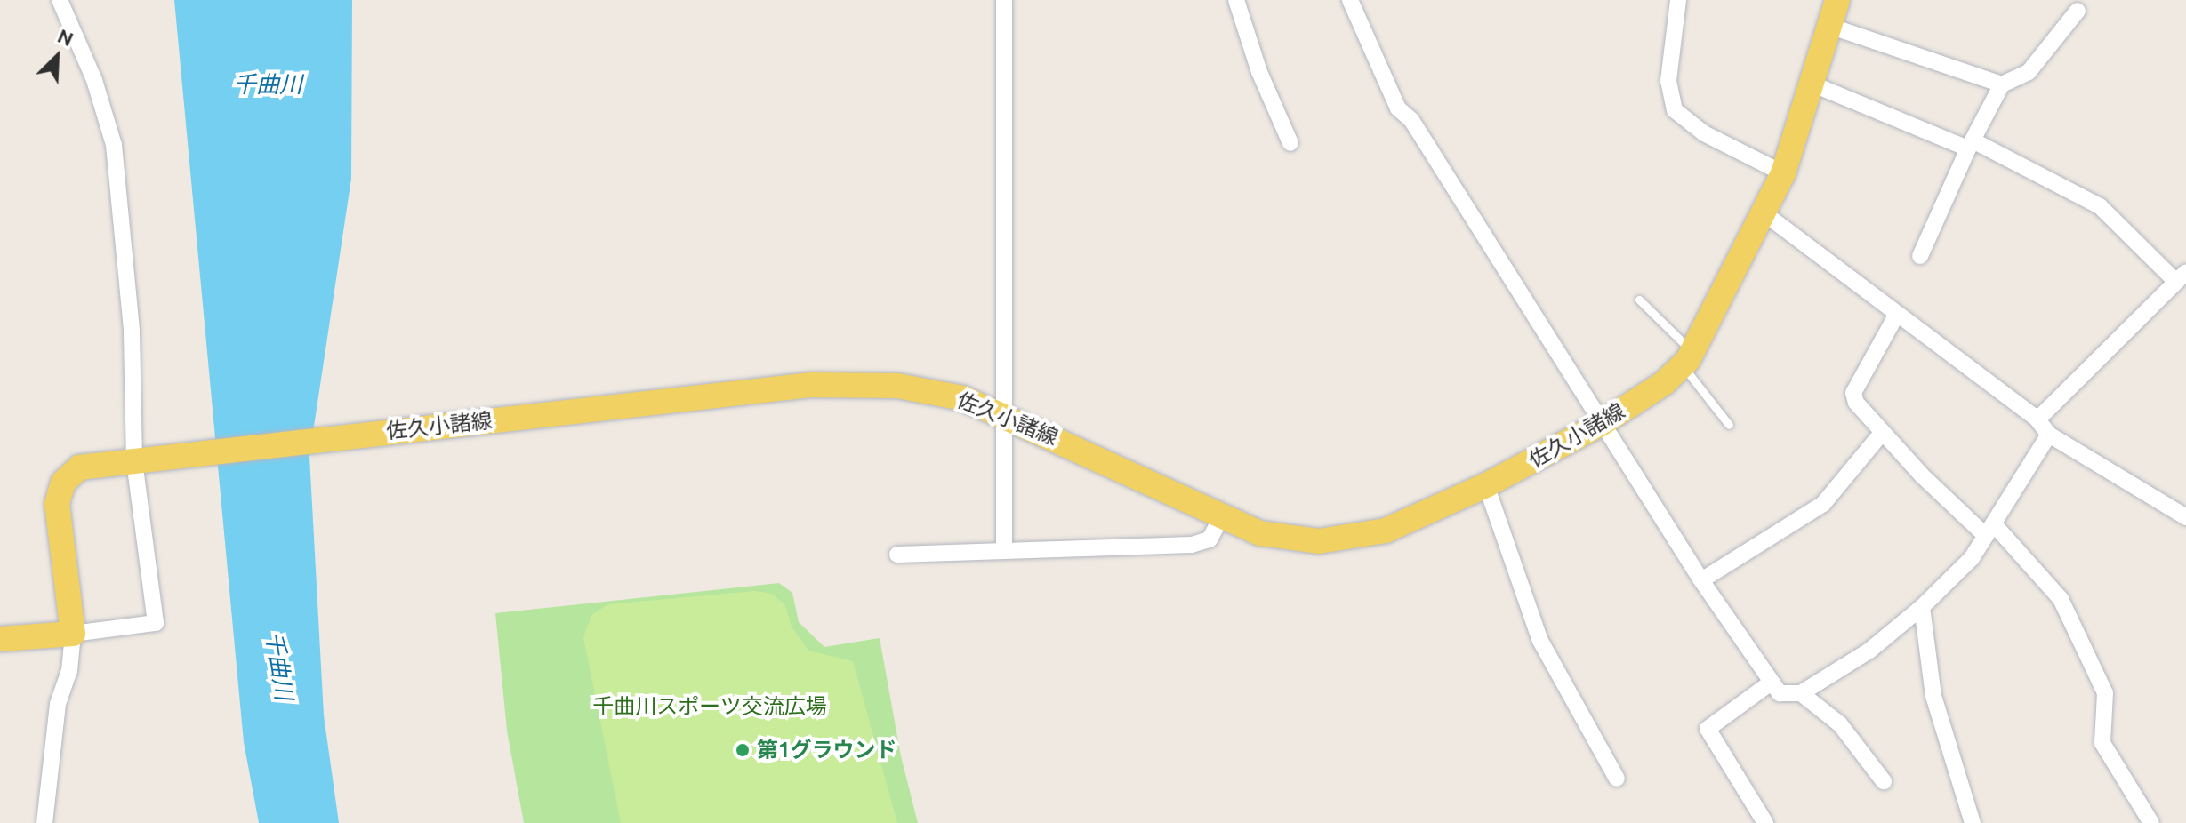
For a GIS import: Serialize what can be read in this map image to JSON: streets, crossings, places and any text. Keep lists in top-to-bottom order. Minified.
{"streets":{"main road":["佐久小諸線"]},"water":["千曲川"],"parks":["千曲川スポーツ交流広場"],"places":["第1グラウンド"],"north":"top right"}
